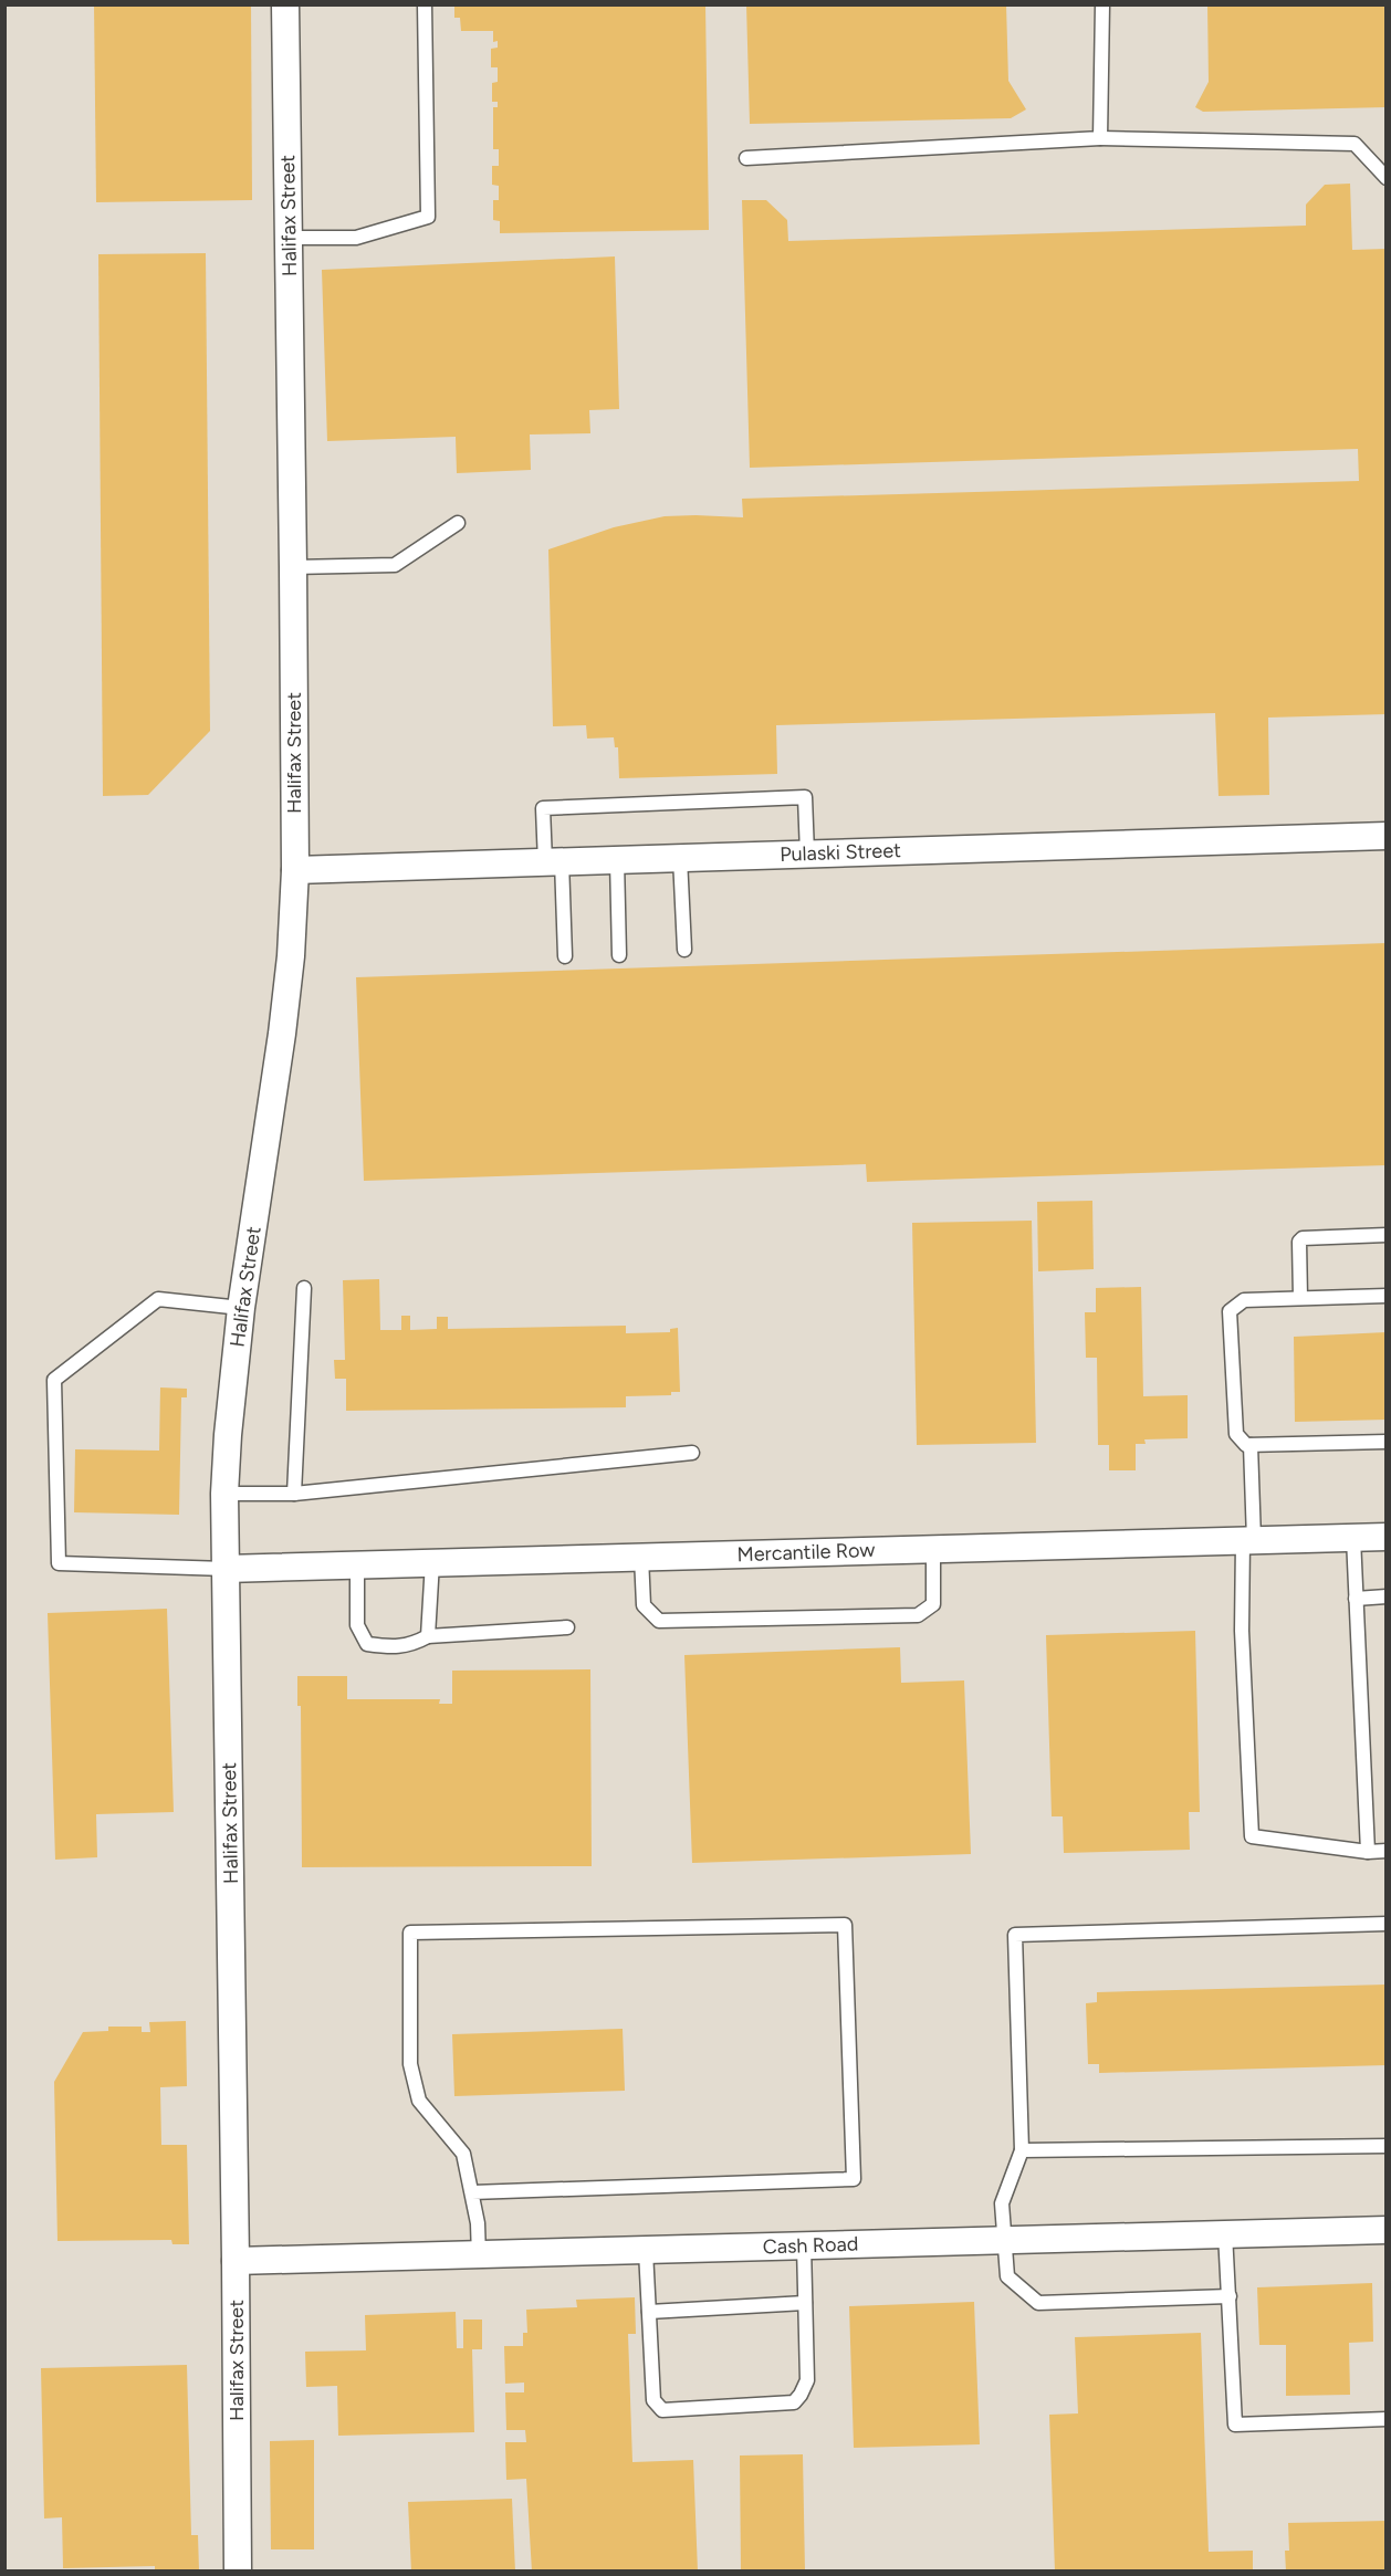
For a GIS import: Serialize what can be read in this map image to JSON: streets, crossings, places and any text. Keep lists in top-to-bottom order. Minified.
{"streets":{"street":["Halifax Street","Pulaski Street","Mercantile Row","Cash Road"]},"crossings":[["Halifax Street","Pulaski Street"],["Halifax Street","Mercantile Row"],["Halifax Street","Cash Road"]]}
